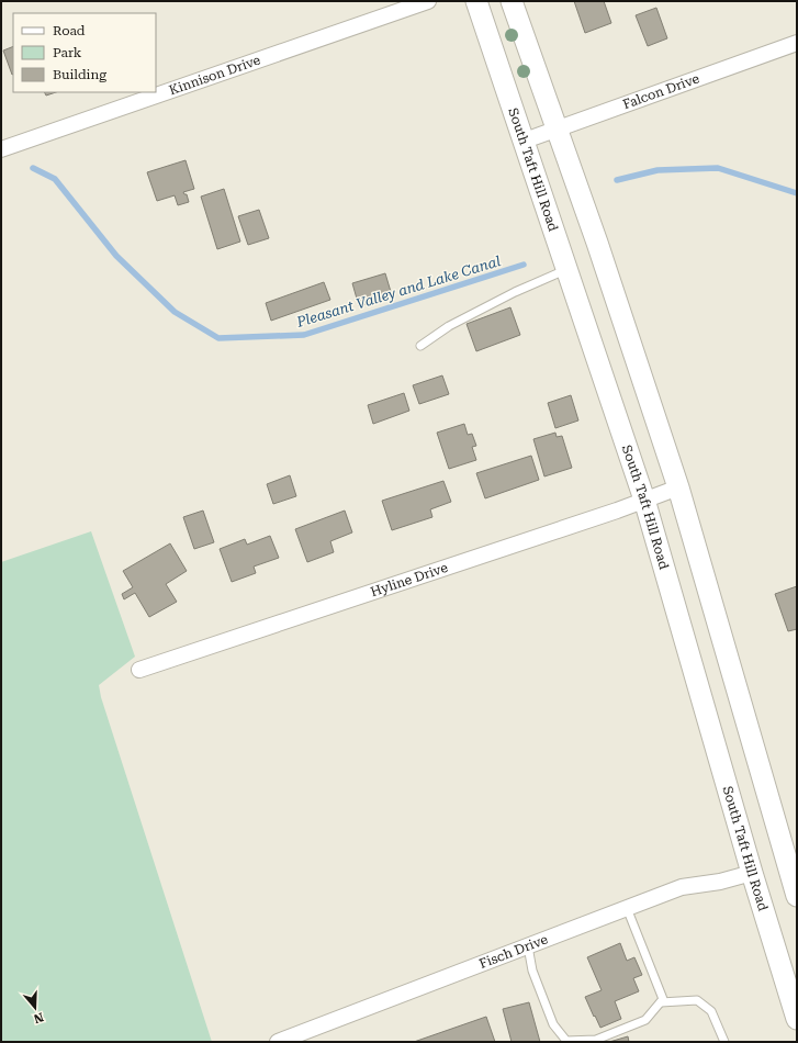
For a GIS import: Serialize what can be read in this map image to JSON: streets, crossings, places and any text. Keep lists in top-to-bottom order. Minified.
{"streets":{"main road":["South Taft Hill Road"],"street":["Kinnison Drive","Falcon Drive","Hyline Drive","Fisch Drive"]},"crossings":[["Falcon Drive","South Taft Hill Road"],["South Taft Hill Road","Hyline Drive"],["South Taft Hill Road","Fisch Drive"]],"water":["Pleasant Valley and Lake Canal"],"legend":["Road","Park","Building"],"north":"bottom"}
